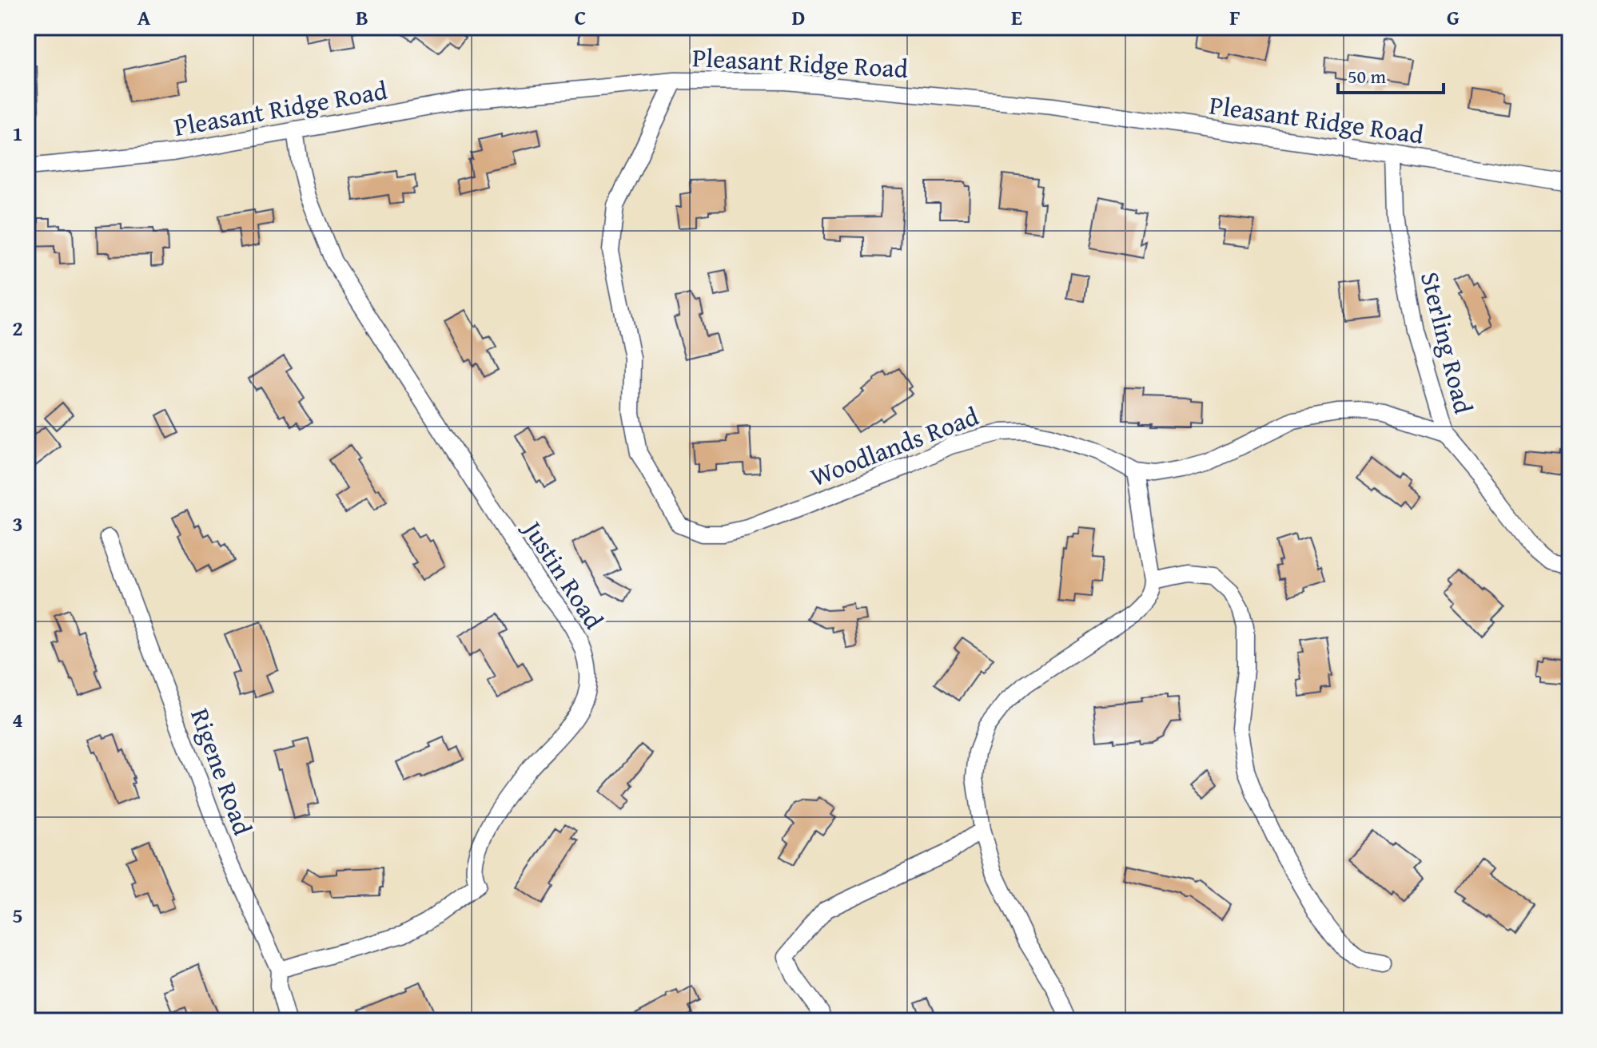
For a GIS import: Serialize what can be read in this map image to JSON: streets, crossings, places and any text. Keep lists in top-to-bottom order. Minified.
{"streets":{"street":["Pleasant Ridge Road","Sterling Road","Woodlands Road","Justin Road","Rigene Road"]},"crossings":[["Pleasant Ridge Road","Sterling Road"],["Pleasant Ridge Road","Woodlands Road"],["Pleasant Ridge Road","Justin Road"],["Justin Road","Rigene Road"]],"scale_bar":"50 m","grid":{"columns":["A","B","C","D","E","F","G"],"rows":["1","2","3","4","5"]}}
